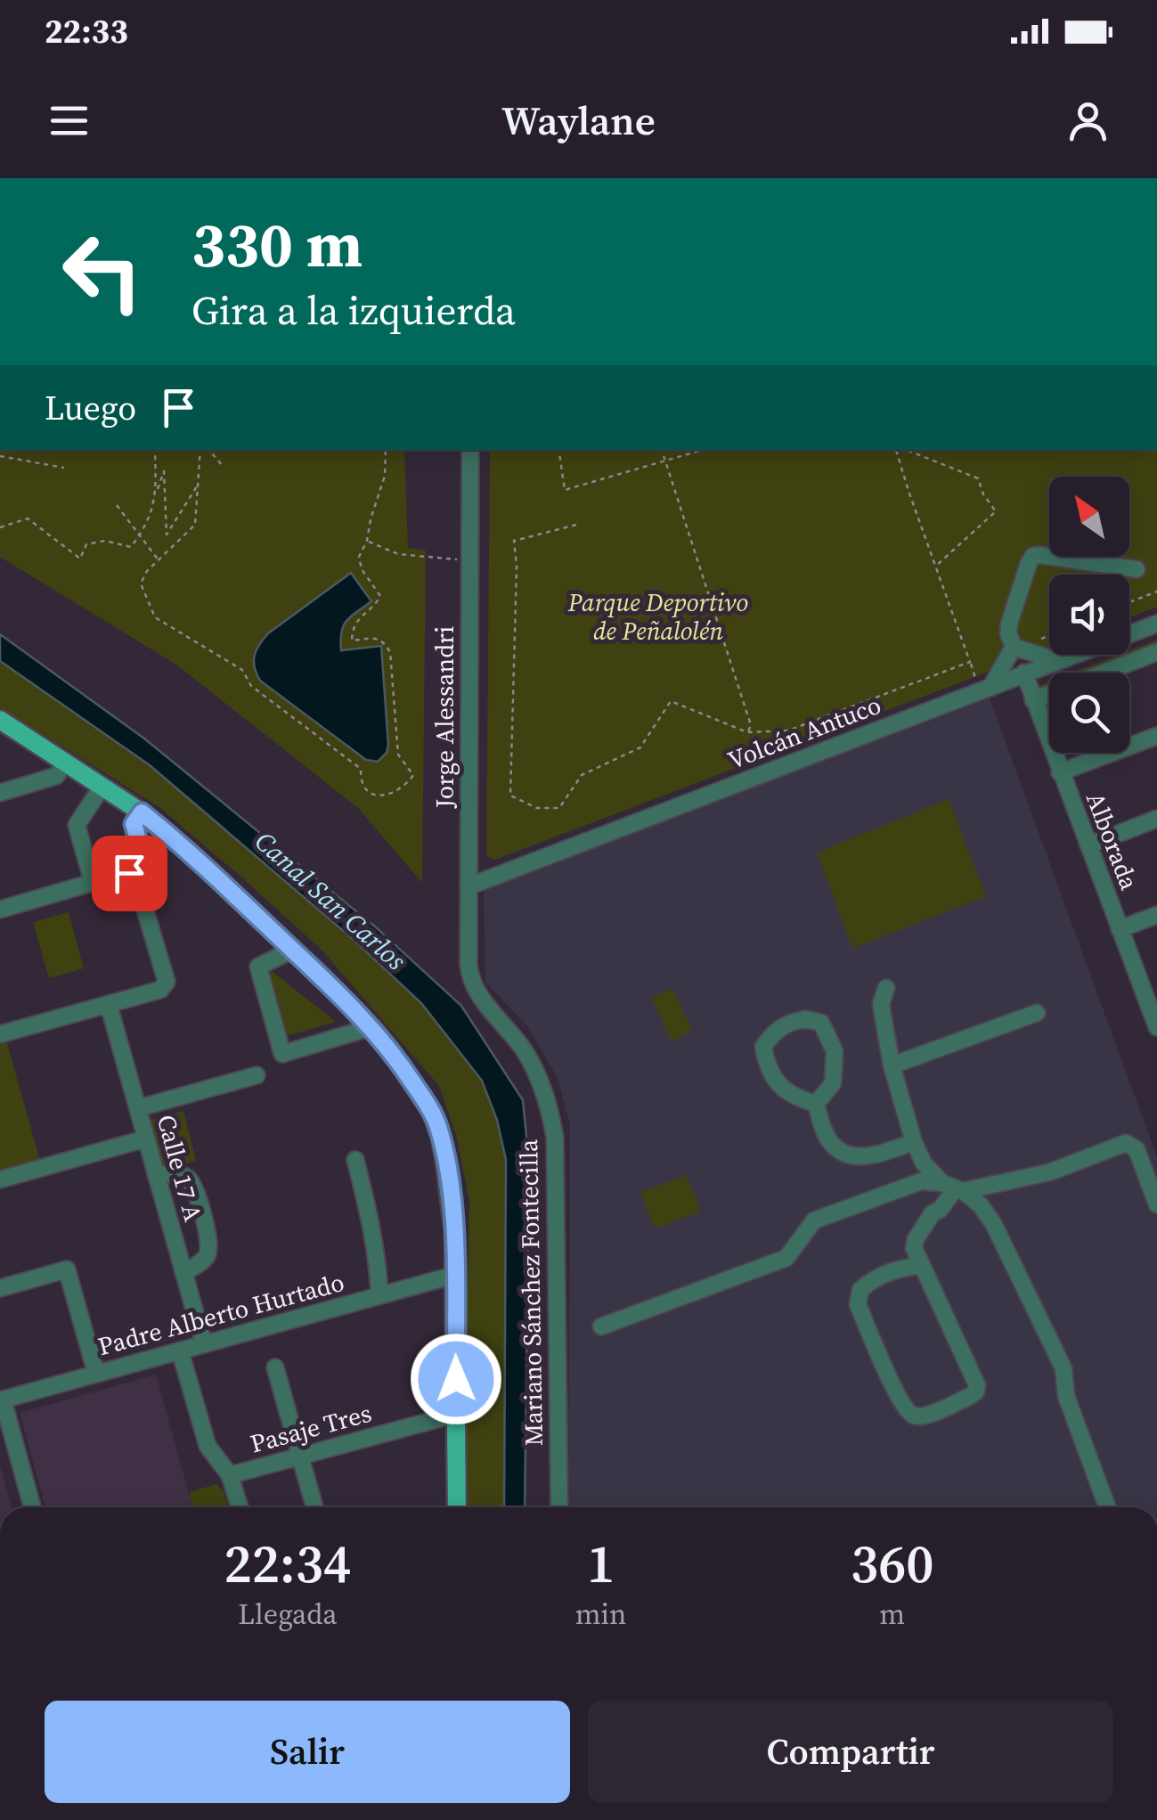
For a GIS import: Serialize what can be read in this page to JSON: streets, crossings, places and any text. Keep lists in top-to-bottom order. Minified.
{"streets":{"street":["Jorge Alessandri","Volcán Antuco","Alborada","Calle 17 A","Mariano Sánchez Fontecilla","Padre Alberto Hurtado","Pasaje Tres"]},"crossings":[["Jorge Alessandri","Volcán Antuco"],["Jorge Alessandri","Mariano Sánchez Fontecilla"],["Volcán Antuco","Alborada"],["Calle 17 A","Padre Alberto Hurtado"]],"water":["Canal San Carlos"],"parks":["Parque Deportivo de Peñalolén"],"north":"top left","page":{"status":"22:33","header":"Waylane","turn":["330 m","Gira a la izquierda"],"then":"Luego","eta":["22:34","Llegada","1","min","360","m"],"buttons":["Salir","Compartir"]}}
